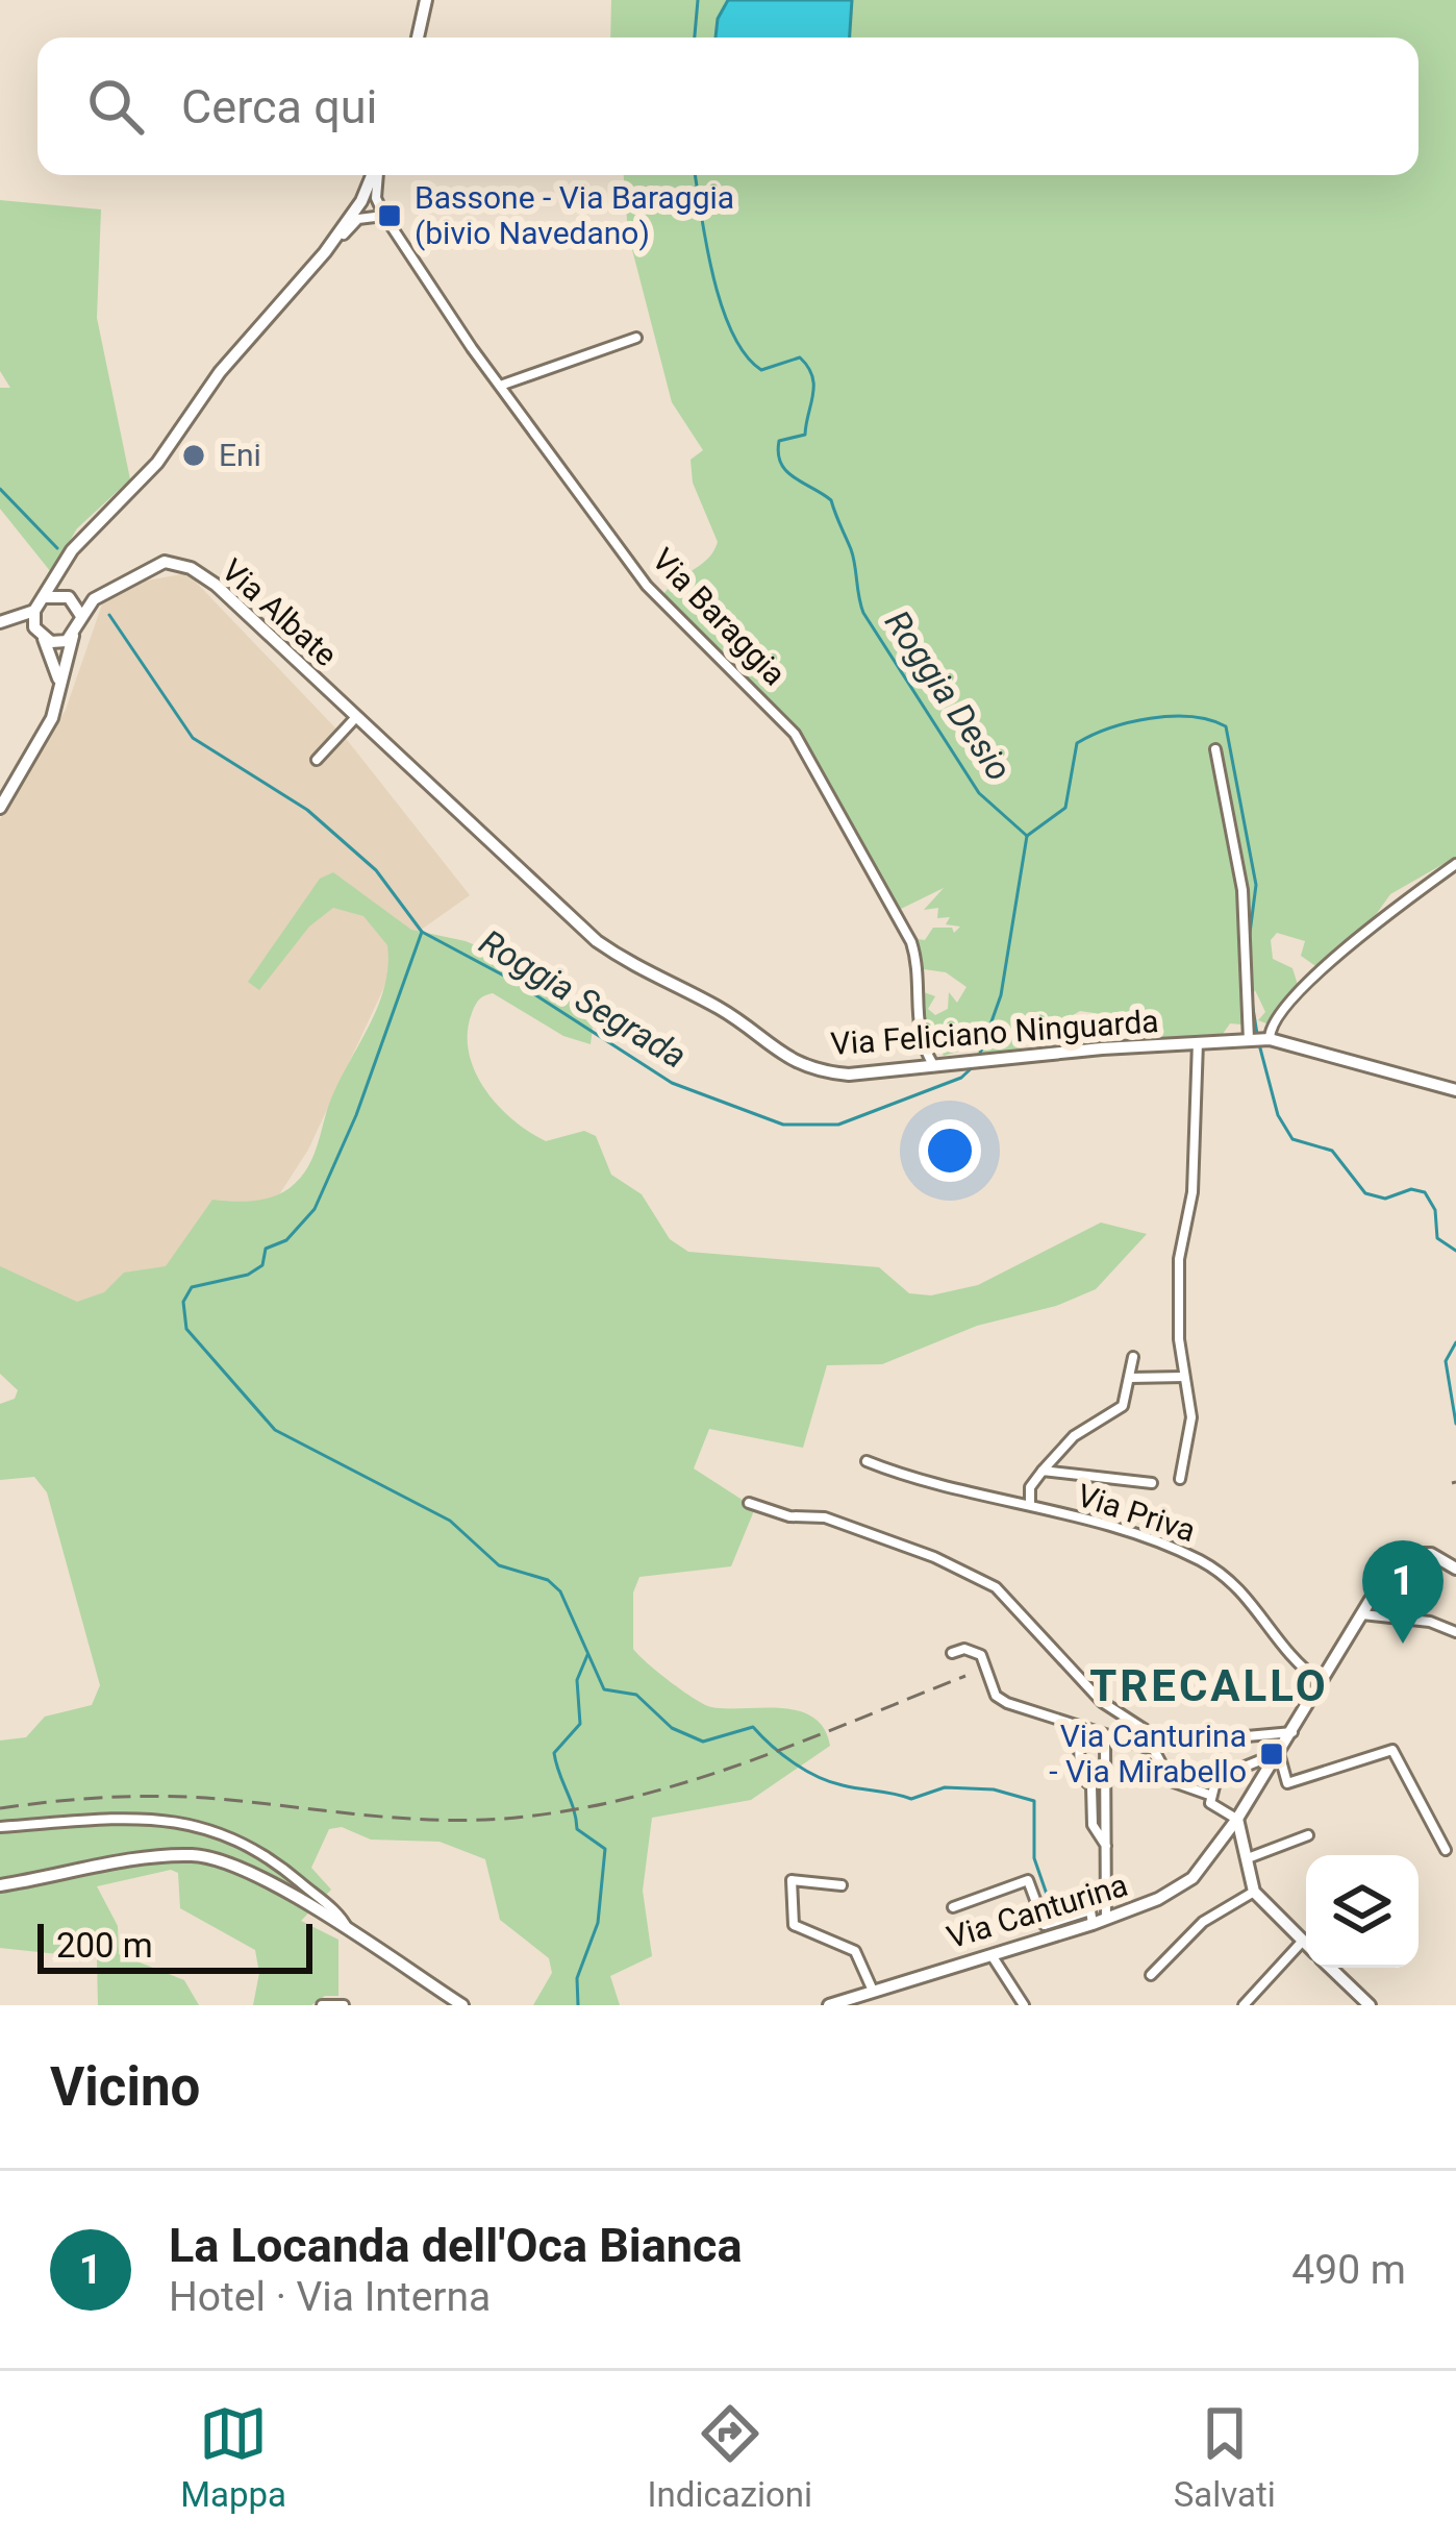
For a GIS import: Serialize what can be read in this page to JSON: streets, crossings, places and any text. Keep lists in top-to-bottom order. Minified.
{"streets":{"street":["Via Albate","Via Baraggia","Via Feliciano Ninguarda","Via Priva","Via Canturina"]},"crossings":[["Via Albate","Via Baraggia"],["Via Albate","Via Feliciano Ninguarda"],["Via Baraggia","Via Feliciano Ninguarda"],["Via Priva","Via Canturina"]],"districts":["TRECALLO"],"water":["Roggia Desio","Roggia Segrada"],"places":{"transit":["Bassone - Via Baraggia (bivio Navedano)","Via Canturina - Via Mirabello"],"other":["Eni"]},"scale_bar":"200 m","page":{"search":"Cerca qui","pins":"1","scale":"200 m","heading":"Vicino","list":[{"mark":"1","name":"La Locanda dell'Oca Bianca","note":"Hotel · Via Interna","value":"490 m"}],"nav":["Mappa","Indicazioni","Salvati"]}}
